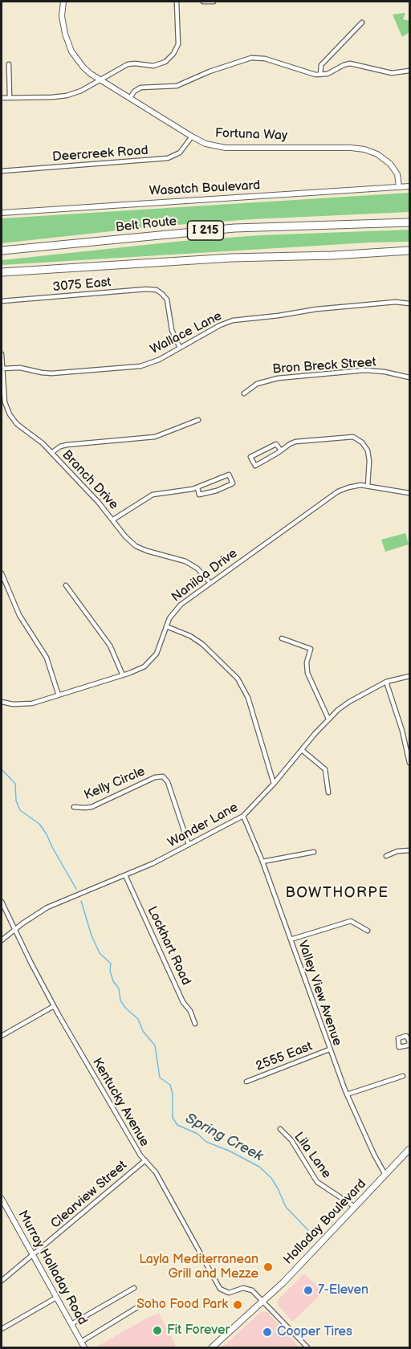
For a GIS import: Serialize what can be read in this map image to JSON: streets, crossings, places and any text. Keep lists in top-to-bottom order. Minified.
{"streets":{"highway":["Belt Route","I 215"],"main road":["Holladay Boulevard"],"street":["Fortuna Way","Deercreek Road","Wasatch Boulevard","3075 East","Wallace Lane","Bron Breck Street","Branch Drive","Naniloa Drive","Kelly Circle","Wander Lane","Lockhart Road","Valley View Avenue","2555 East","Kentucky Avenue","Lila Lane","Clearview Street","Murray Holladay Road"]},"crossings":[["Fortuna Way","Deercreek Road"],["Fortuna Way","Wasatch Boulevard"],["3075 East","Wallace Lane"],["Wallace Lane","Branch Drive"],["Branch Drive","Naniloa Drive"],["Kelly Circle","Wander Lane"],["Wander Lane","Lockhart Road"],["Wander Lane","Valley View Avenue"],["Wander Lane","Kentucky Avenue"],["Valley View Avenue","2555 East"],["Valley View Avenue","Holladay Boulevard"],["Kentucky Avenue","Clearview Street"],["Kentucky Avenue","Holladay Boulevard"],["Lila Lane","Holladay Boulevard"],["Clearview Street","Murray Holladay Road"]],"districts":["BOWTHORPE"],"water":["Spring Creek"],"places":["Layla Mediterranean Grill and Mezze","7-Eleven","Soho Food Park","Fit Forever","Cooper Tires"]}
